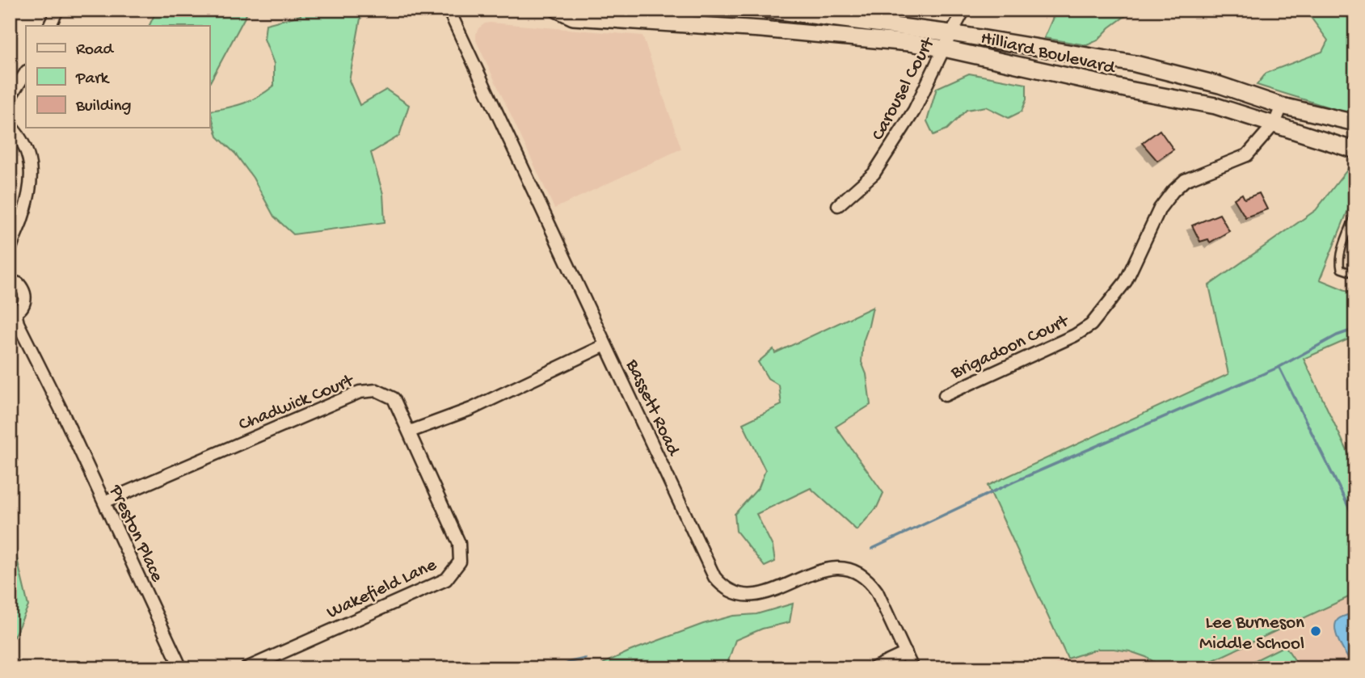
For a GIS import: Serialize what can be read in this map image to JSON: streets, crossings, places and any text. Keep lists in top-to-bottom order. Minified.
{"streets":{"main road":["Hilliard Boulevard"],"street":["Carousel Court","Brigadoon Court","Chadwick Court","Bassett Road","Preston Place","Wakefield Lane"]},"crossings":[["Hilliard Boulevard","Carousel Court"],["Hilliard Boulevard","Brigadoon Court"],["Chadwick Court","Preston Place"],["Chadwick Court","Wakefield Lane"]],"places":["Lee Burneson Middle School"],"legend":["Road","Park","Building"]}
